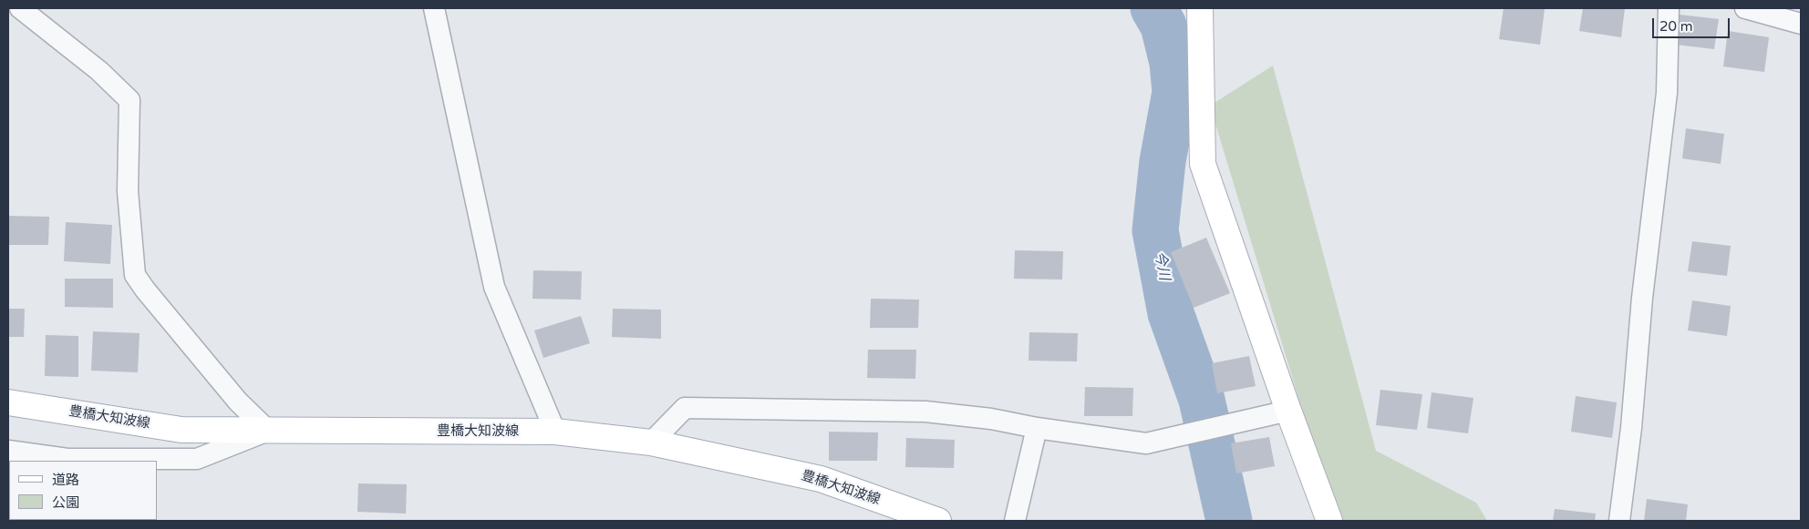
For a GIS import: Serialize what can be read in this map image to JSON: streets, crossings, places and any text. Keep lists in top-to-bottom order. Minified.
{"streets":{"main road":["豊橋大知波線"]},"water":["今川"],"legend":["道路","公園"],"scale_bar":"20 m"}
